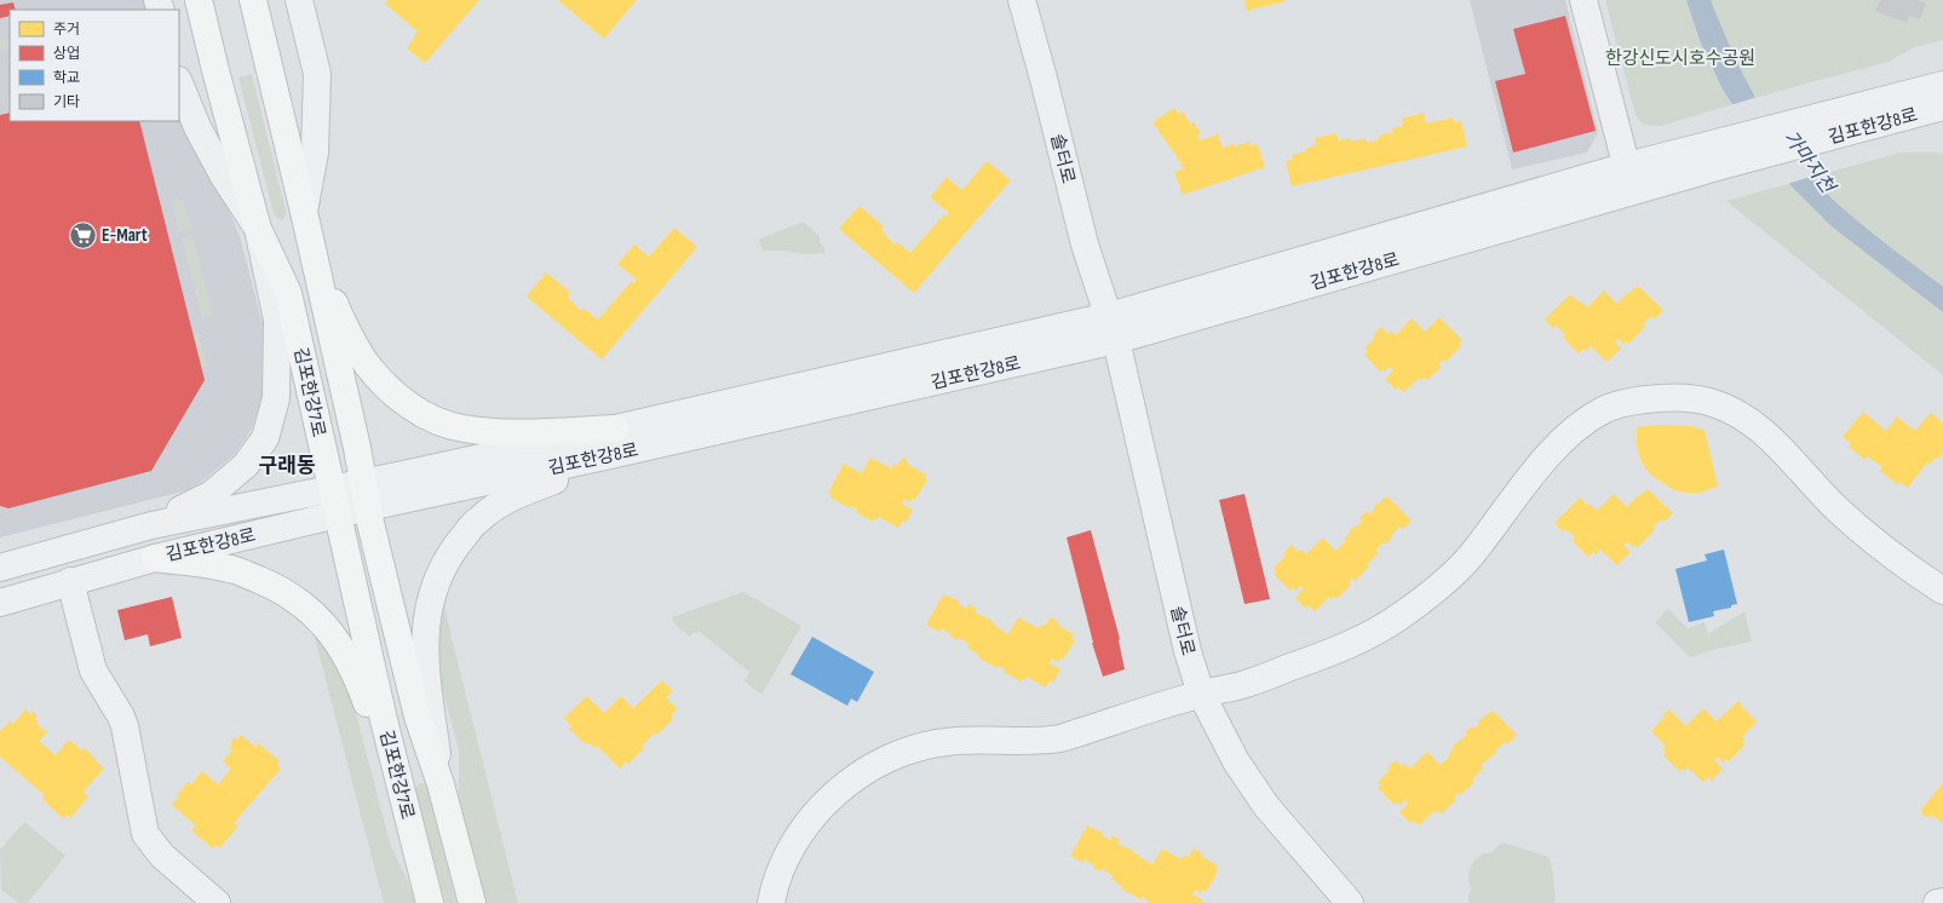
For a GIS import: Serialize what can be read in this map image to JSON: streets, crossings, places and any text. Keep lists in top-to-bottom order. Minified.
{"streets":{"main road":["김포한강7로"],"street":["김포한강8로","솔터로"]},"crossings":[["김포한강8로","솔터로"],["김포한강8로","김포한강7로"]],"districts":["구래동"],"water":["가마지천"],"parks":["한강신도시호수공원"],"places":{"supermarket":["E-Mart"]},"legend":["주거","상업","학교","기타"]}
